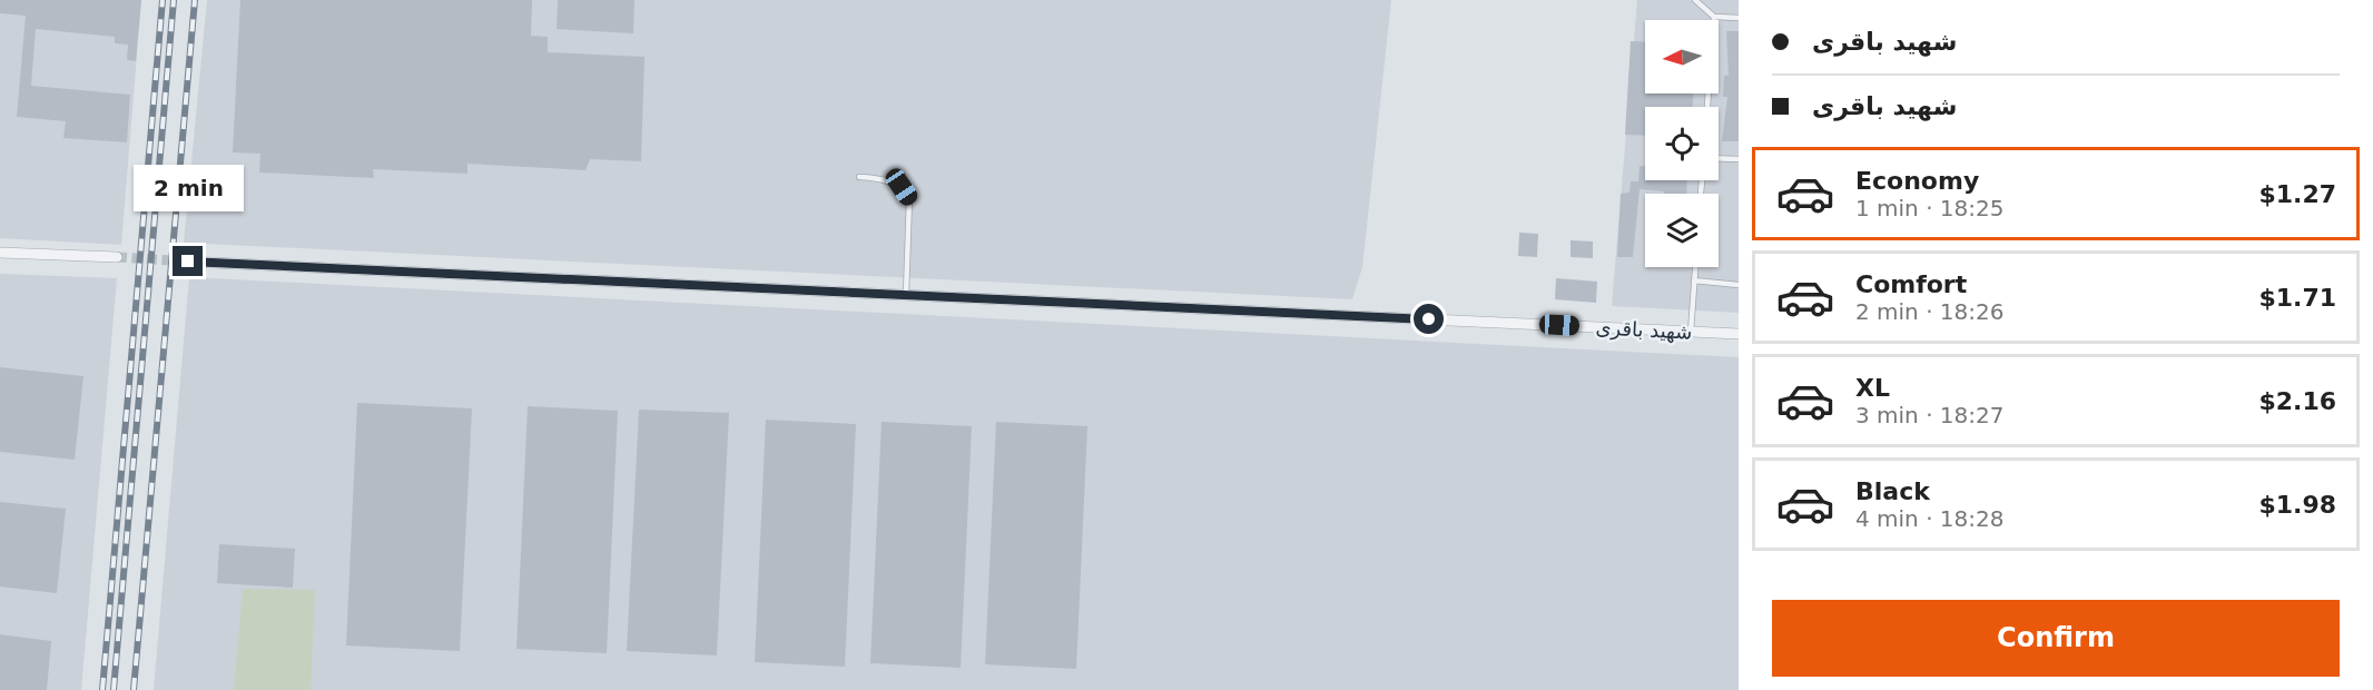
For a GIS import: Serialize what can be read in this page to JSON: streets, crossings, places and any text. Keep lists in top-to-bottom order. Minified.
{"streets":{"street":["شهید باقری"]},"north":"left","page":{"banner":["شهید باقری","شهید باقری"],"list":[{"name":"Economy","note":"1 min · 18:25","value":"$1.27"},{"name":"Comfort","note":"2 min · 18:26","value":"$1.71"},{"name":"XL","note":"3 min · 18:27","value":"$2.16"},{"name":"Black","note":"4 min · 18:28","value":"$1.98"}],"bubble":"2 min","buttons":"Confirm"}}
